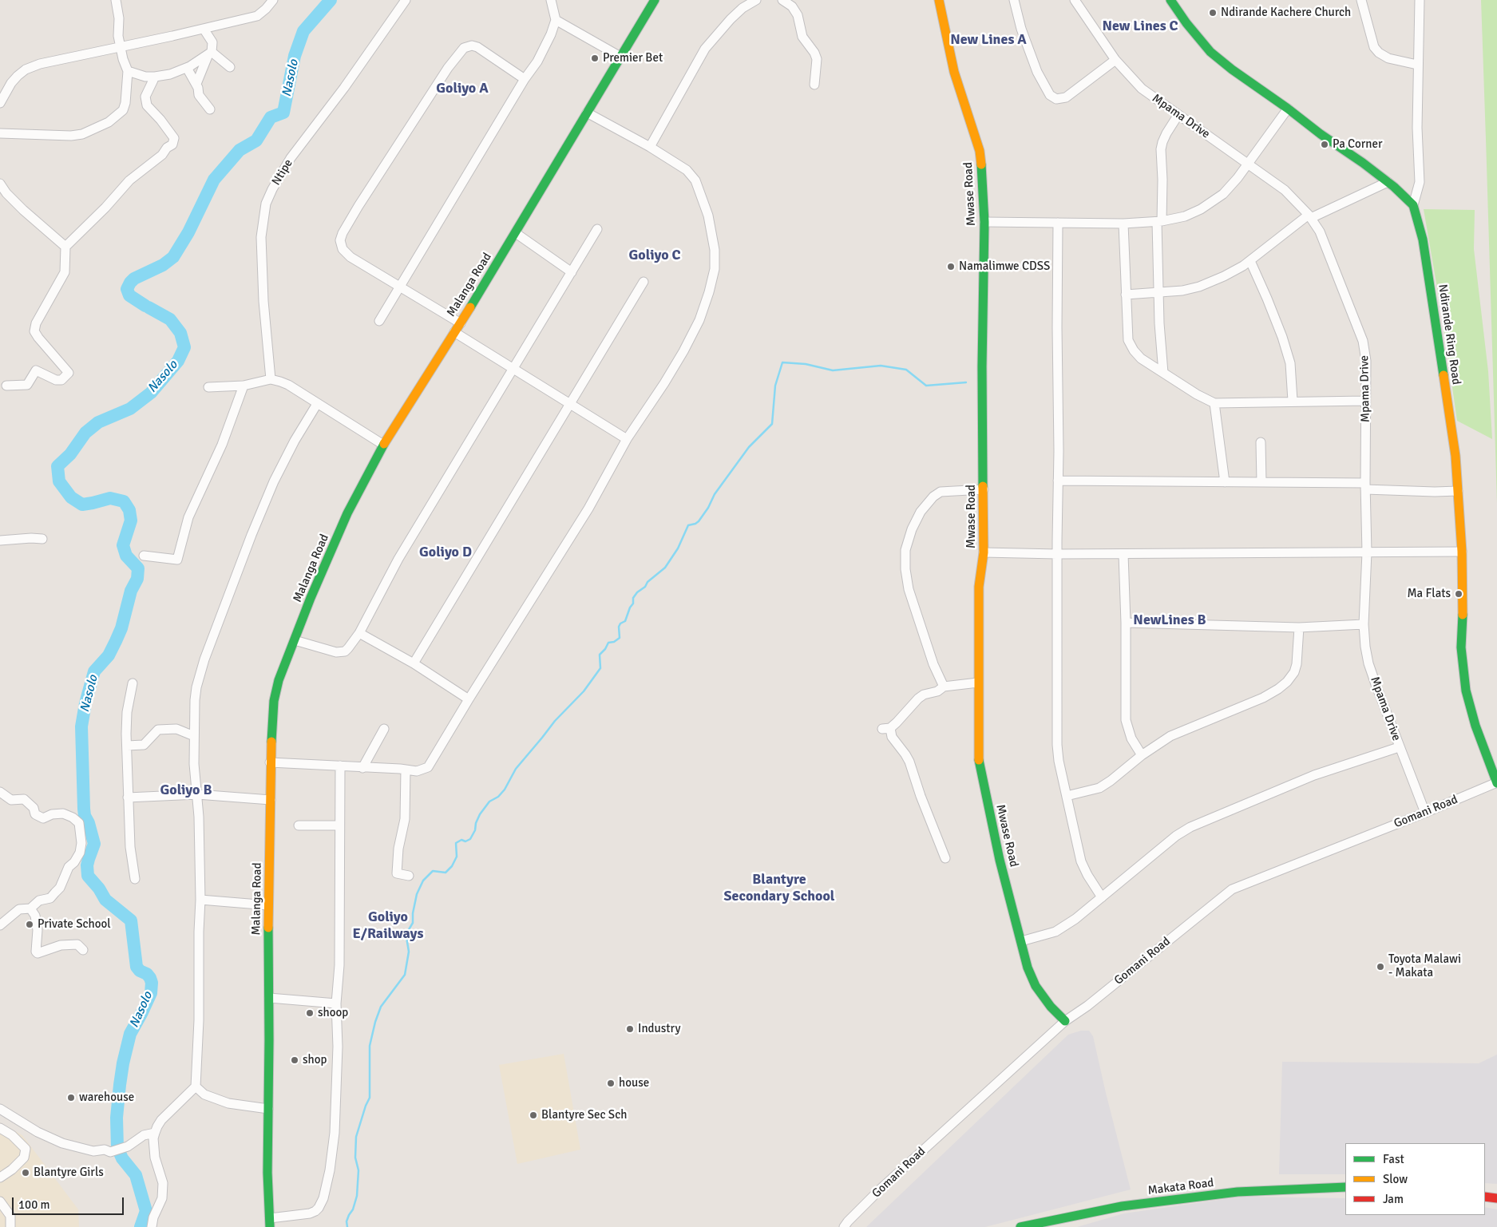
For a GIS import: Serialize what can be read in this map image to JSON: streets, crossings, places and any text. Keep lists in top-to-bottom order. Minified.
{"streets":{"street":["Mpama Drive","Ntipe","Mwase Road","Malanga Road","Ndirande Ring Road","Gomani Road","Makata Road"]},"crossings":[["Mpama Drive","Gomani Road"],["Mwase Road","Gomani Road"],["Ndirande Ring Road","Gomani Road"]],"districts":["New Lines C","New Lines A","Goliyo A","Goliyo C","Goliyo D","NewLines B","Goliyo B","Blantyre Secondary School","Goliyo E/Railways"],"water":["Nasolo"],"places":["Ndirande Kachere Church","Premier Bet","Pa Corner","Namalimwe CDSS","Ma Flats","Private School","Toyota Malawi - Makata","shoop","Industry","shop","house","warehouse","Blantyre Sec Sch","Blantyre Girls"],"legend":["Fast","Slow","Jam"],"scale_bar":"100 m"}
